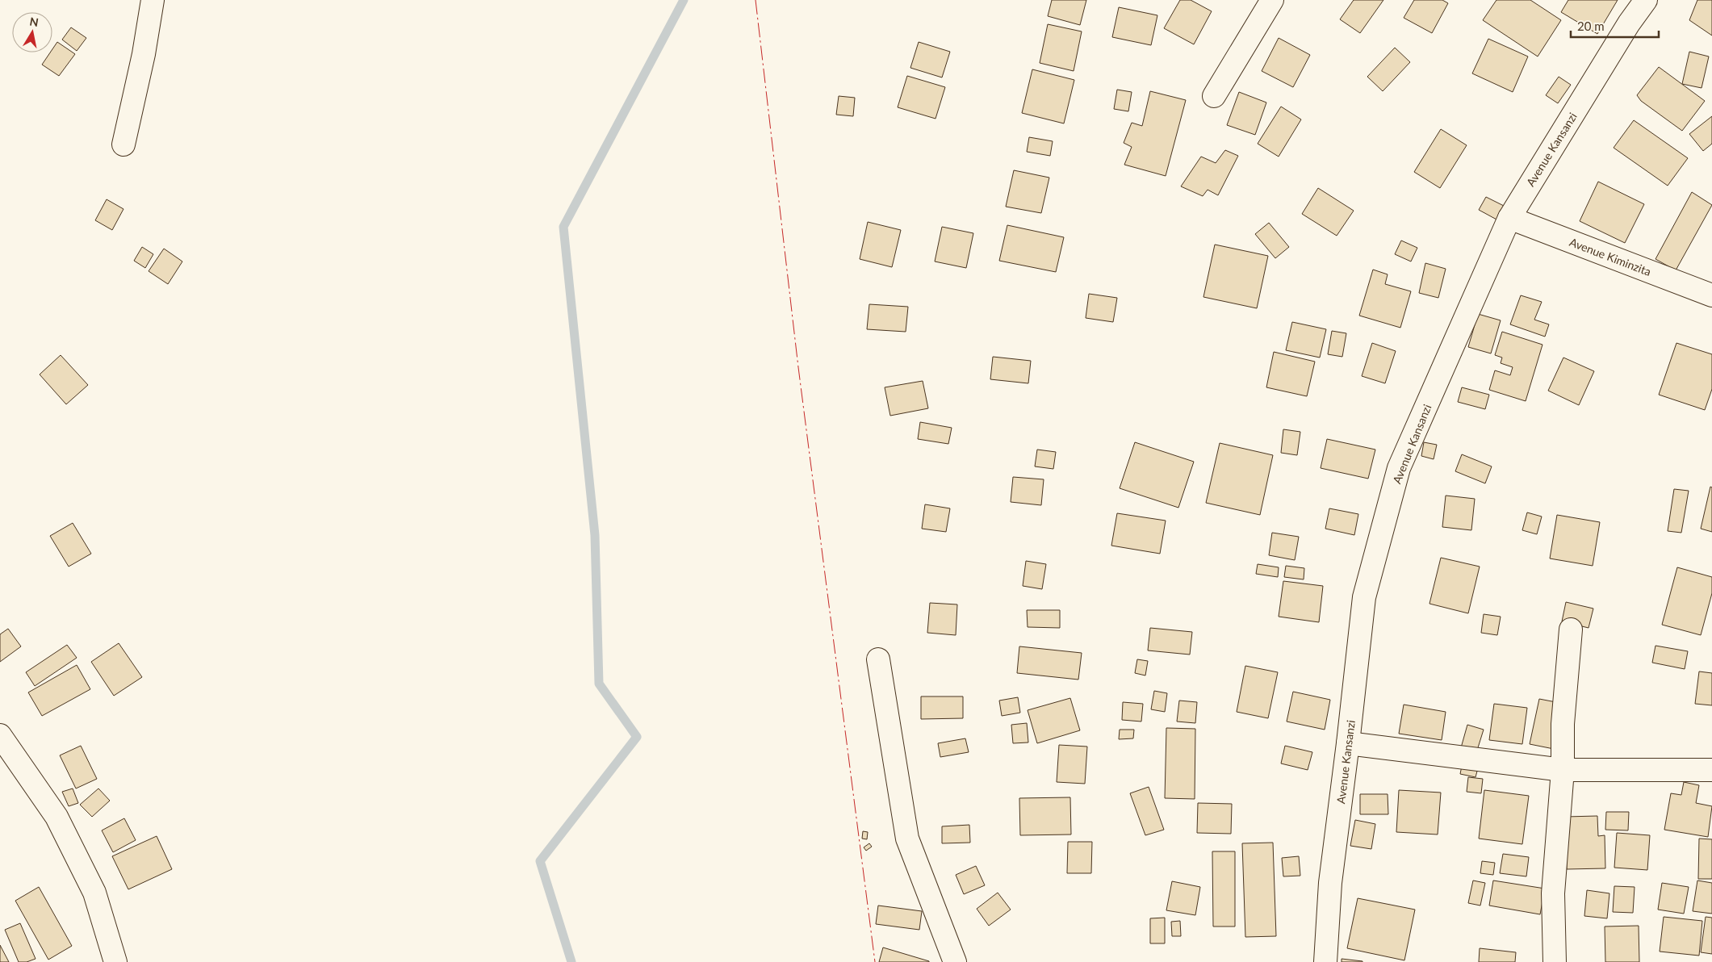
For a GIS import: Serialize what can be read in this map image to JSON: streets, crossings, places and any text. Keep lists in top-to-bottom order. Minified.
{"streets":{"street":["Avenue Kansanzi","Avenue Kiminzita"]},"crossings":[["Avenue Kansanzi","Avenue Kiminzita"]],"scale_bar":"20 m","north":"top"}
